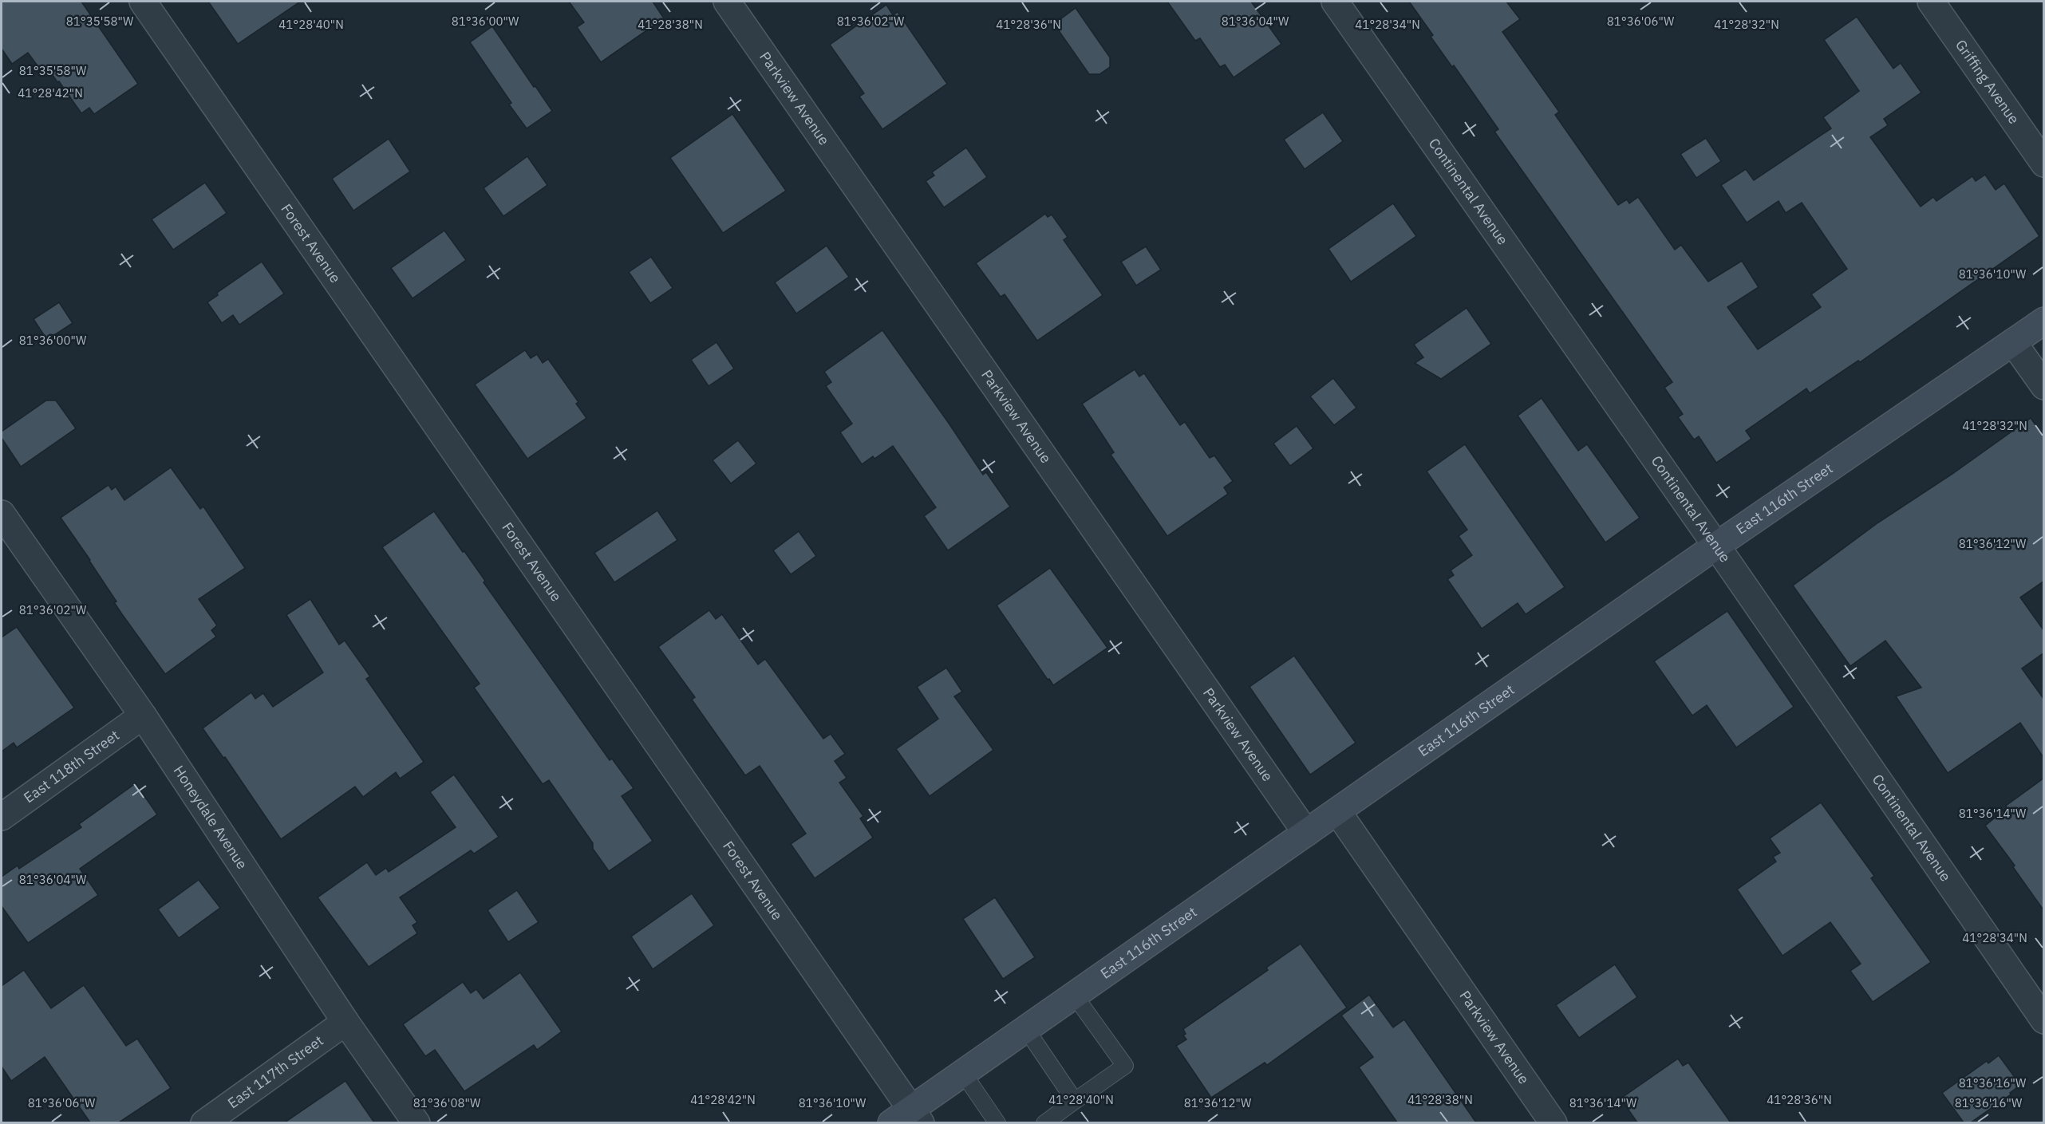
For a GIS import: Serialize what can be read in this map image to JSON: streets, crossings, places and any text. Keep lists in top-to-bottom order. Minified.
{"streets":{"main road":["East 116th Street"],"street":["Griffing Avenue","Parkview Avenue","Continental Avenue","Forest Avenue","East 118th Street","Honeydale Avenue","East 117th Street"]},"crossings":[["Parkview Avenue","East 116th Street"],["Continental Avenue","East 116th Street"],["Forest Avenue","East 116th Street"],["East 118th Street","Honeydale Avenue"],["Honeydale Avenue","East 117th Street"]],"coordinates":["81°35'58\"W","81°36'00\"W","81°36'02\"W","81°36'06\"W","81°36'04\"W","41°28'40\"N","41°28'38\"N","41°28'36\"N","41°28'32\"N","41°28'34\"N","41°28'42\"N","81°36'10\"W","81°36'12\"W","81°36'14\"W","81°36'16\"W","81°36'08\"W"]}
